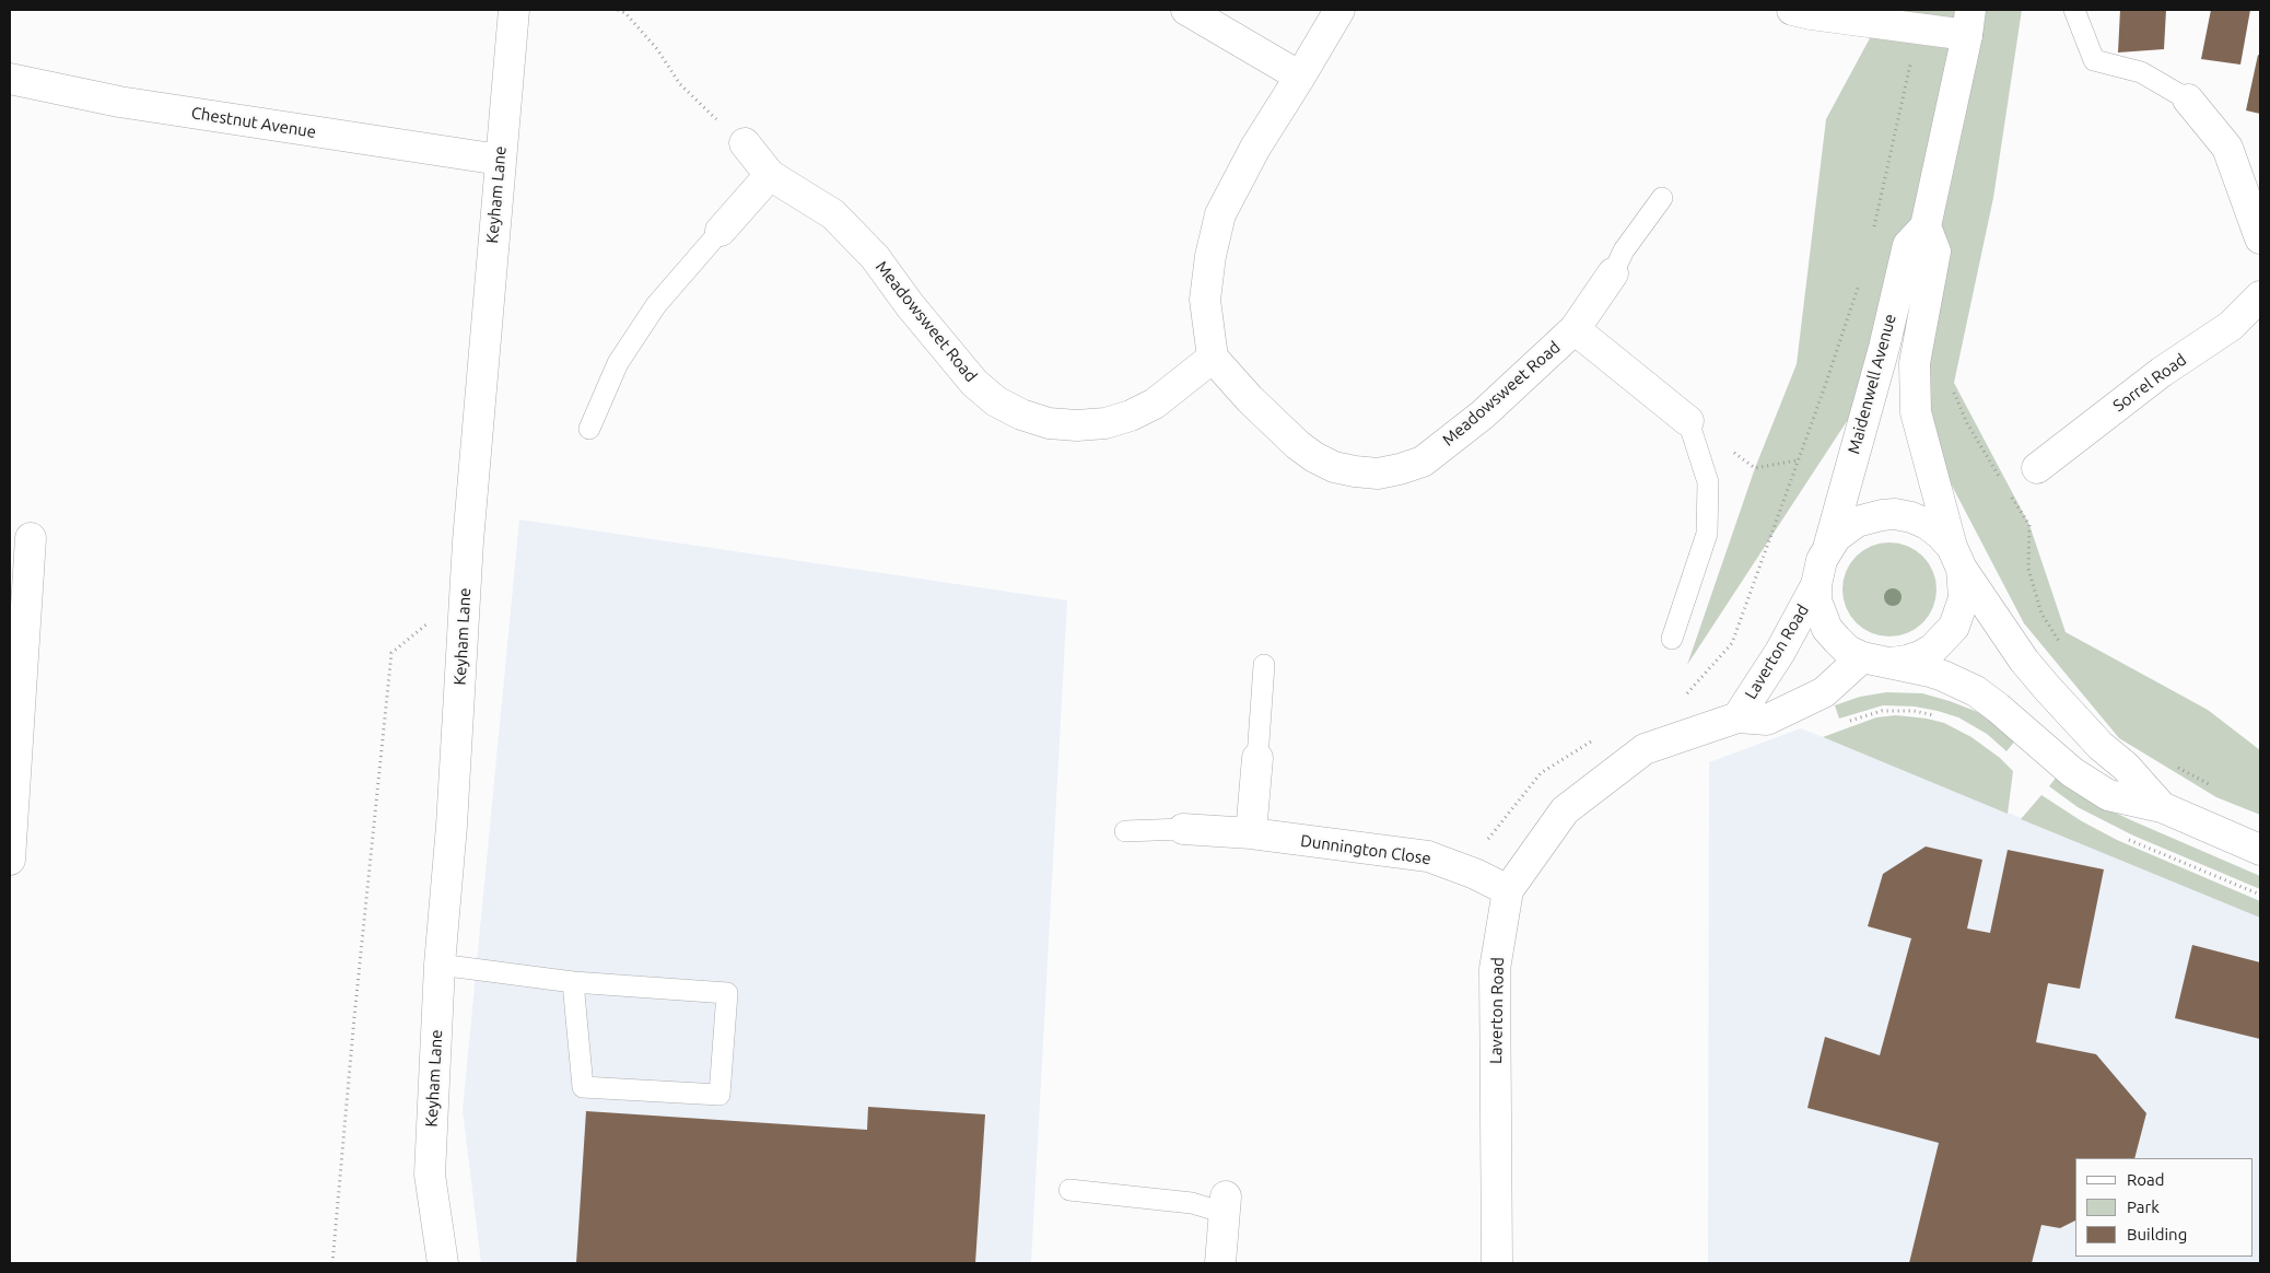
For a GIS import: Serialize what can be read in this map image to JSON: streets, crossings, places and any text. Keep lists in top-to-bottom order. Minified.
{"streets":{"street":["Chestnut Avenue","Keyham Lane","Meadowsweet Road","Sorrel Road","Maidenwell Avenue","Laverton Road","Dunnington Close"]},"crossings":[["Chestnut Avenue","Keyham Lane"],["Maidenwell Avenue","Laverton Road"],["Laverton Road","Dunnington Close"]],"legend":["Road","Park","Building"]}
